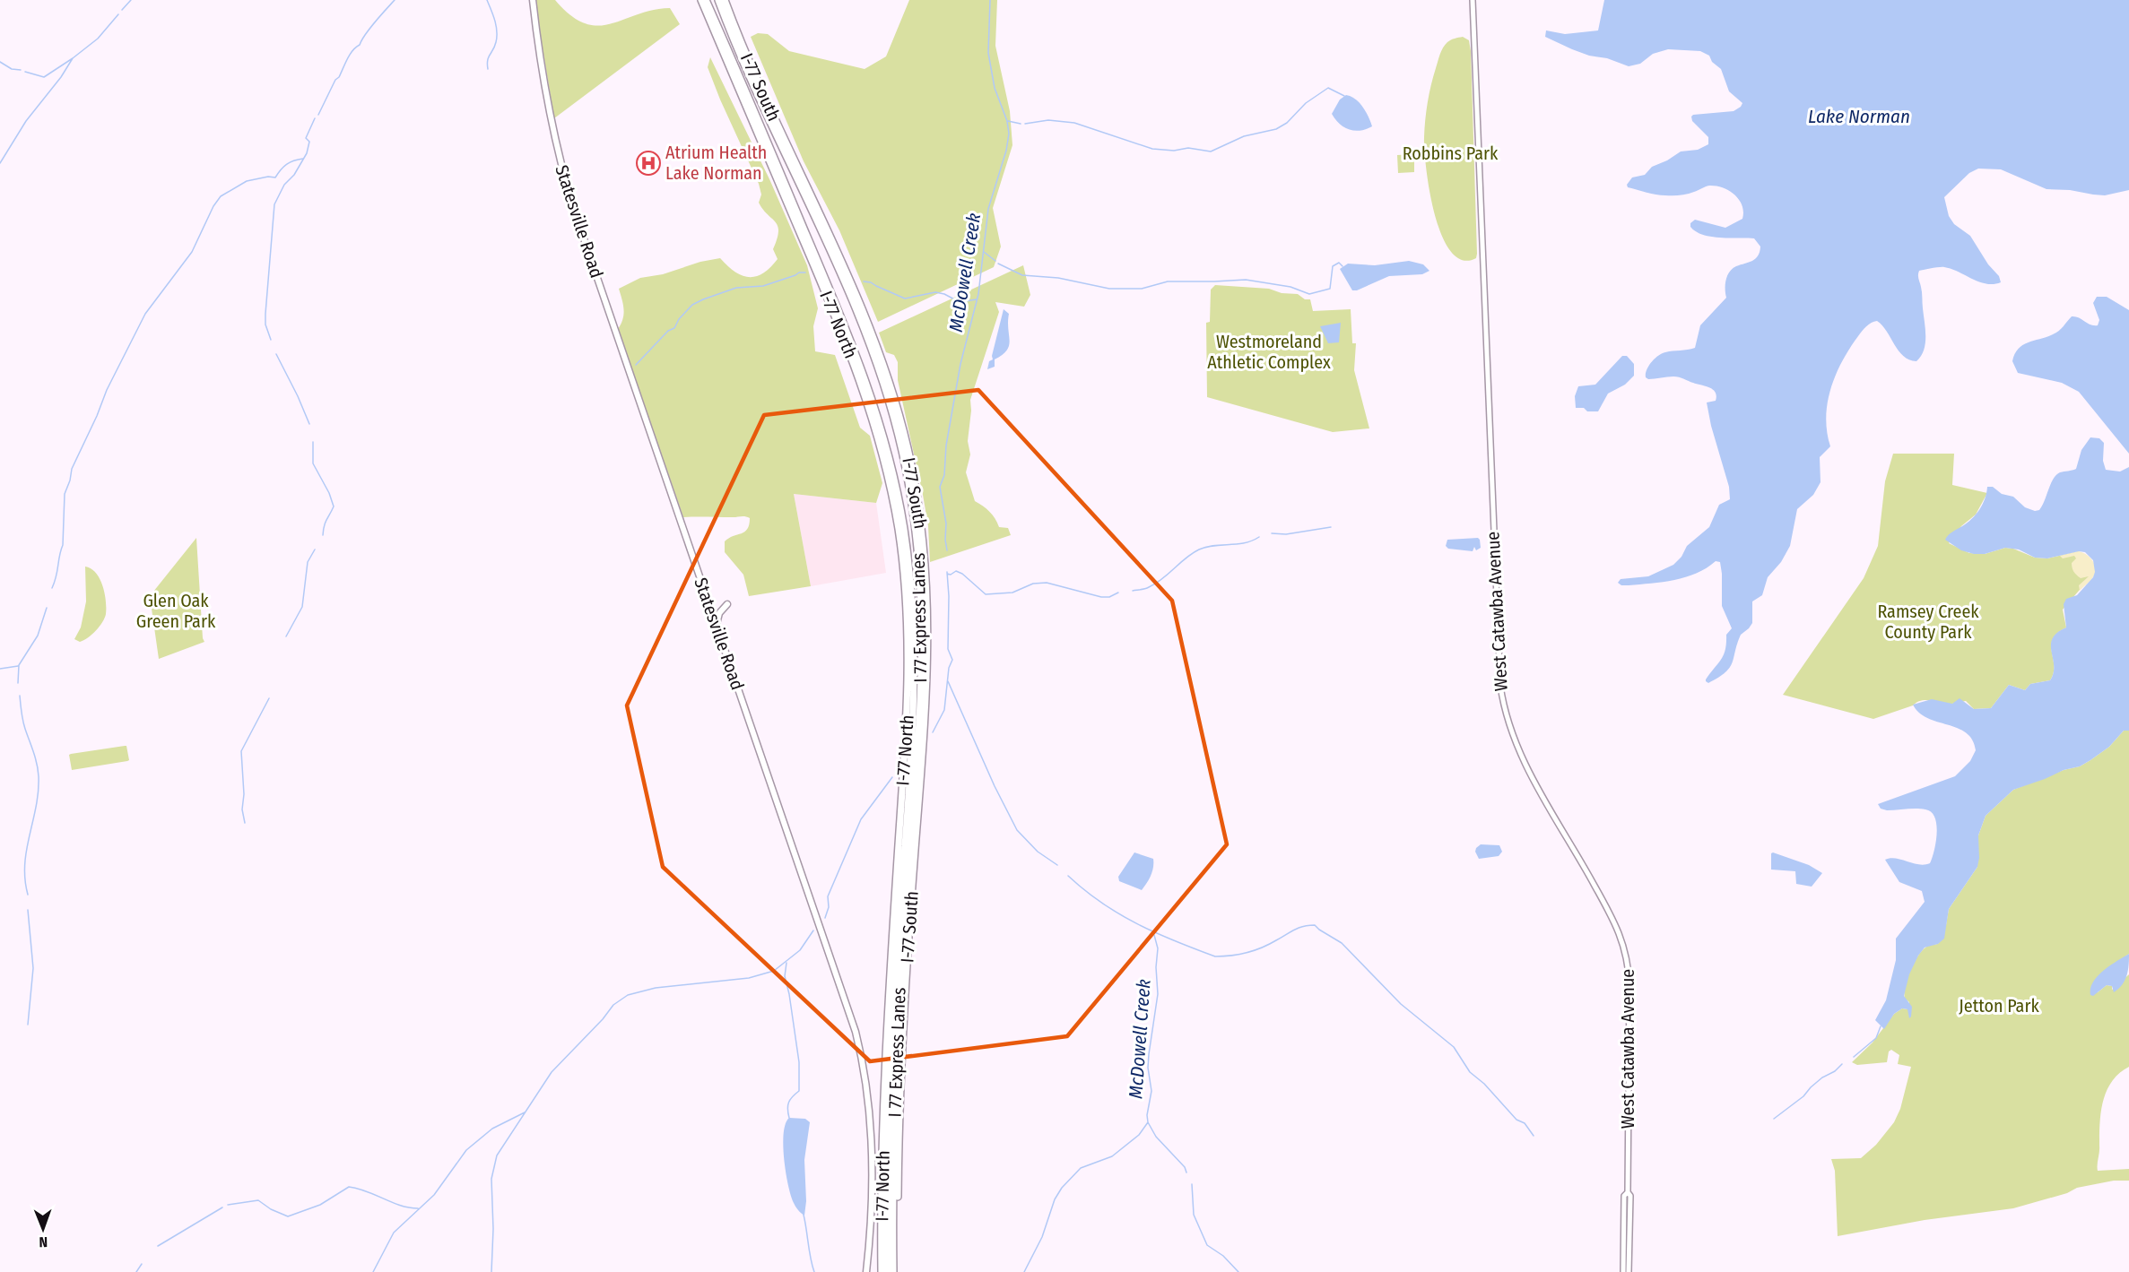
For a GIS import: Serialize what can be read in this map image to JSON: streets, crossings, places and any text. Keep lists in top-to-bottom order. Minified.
{"streets":{"highway":["I-77 South","I-77 North","I 77 Express Lanes"],"main road":["Statesville Road","West Catawba Avenue"]},"water":["Lake Norman","McDowell Creek"],"parks":["Robbins Park","Westmoreland Athletic Complex","Glen Oak Green Park","Ramsey Creek County Park","Jetton Park"],"places":{"hospital":["Atrium Health Lake Norman"]},"north":"bottom"}
